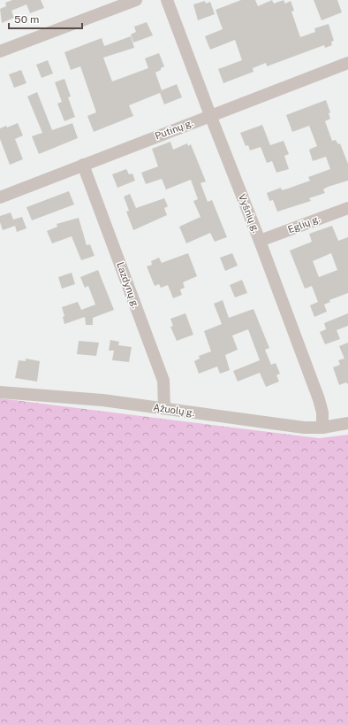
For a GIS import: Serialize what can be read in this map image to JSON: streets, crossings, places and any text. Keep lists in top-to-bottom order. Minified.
{"streets":{"street":["Putinų g.","Vyšnių g.","Eglių g.","Lazdynų g.","Ąžuolų g."]},"crossings":[["Putinų g.","Vyšnių g."],["Putinų g.","Lazdynų g."],["Vyšnių g.","Eglių g."],["Vyšnių g.","Ąžuolų g."],["Lazdynų g.","Ąžuolų g."]],"scale_bar":"50 m"}
